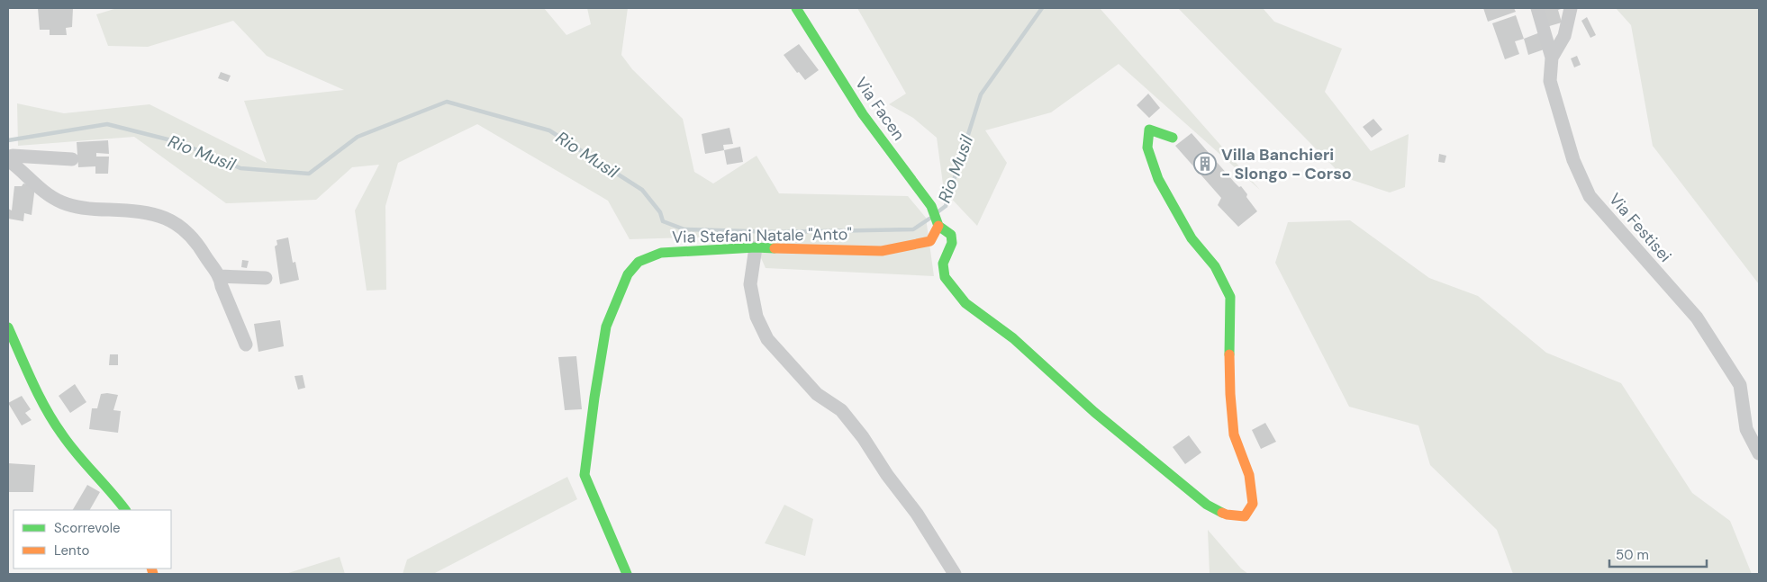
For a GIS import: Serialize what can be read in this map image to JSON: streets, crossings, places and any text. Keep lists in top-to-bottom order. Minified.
{"streets":{"street":["Via Facen","Via Festisei","Via Stefani Natale \"Anto\""]},"crossings":[["Via Facen","Via Stefani Natale \"Anto\""]],"water":["Rio Musil"],"places":{"building":["Villa Banchieri - Slongo - Corso"]},"legend":["Scorrevole","Lento"],"scale_bar":"50 m"}
